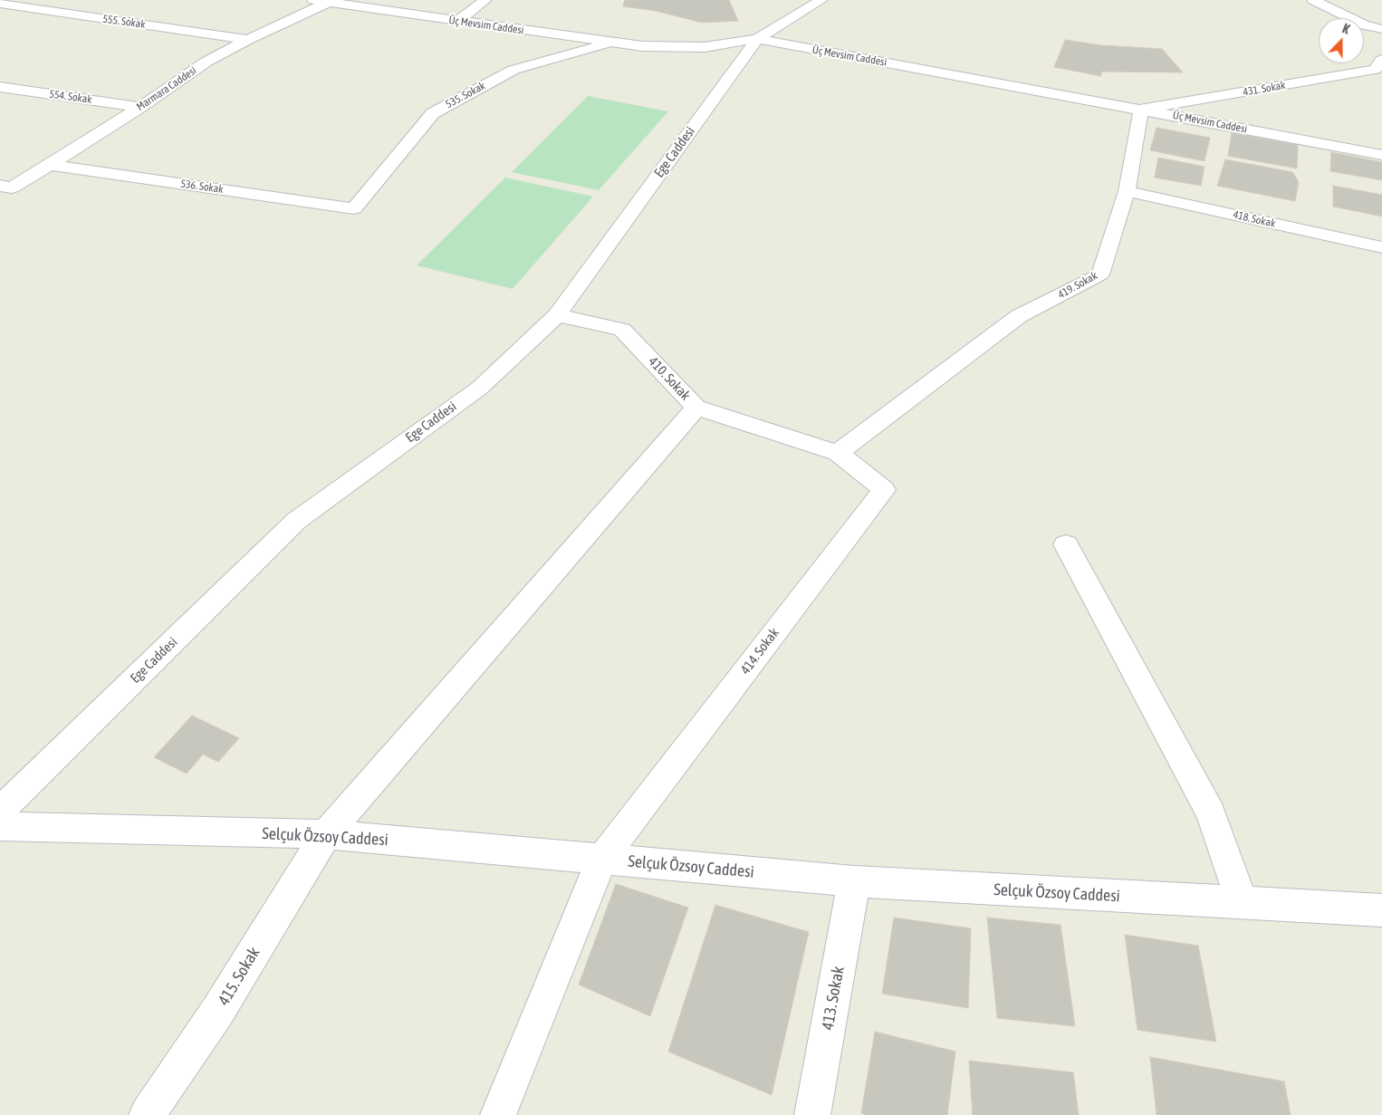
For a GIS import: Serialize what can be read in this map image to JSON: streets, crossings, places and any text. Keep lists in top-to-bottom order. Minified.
{"streets":{"street":["555. Sokak","Üç Mevsim Caddesi","Marmara Caddesi","431. Sokak","535. Sokak","554. Sokak","Ege Caddesi","536. Sokak","418. Sokak","419. Sokak","410. Sokak","414. Sokak","Selçuk Özsoy Caddesi","415. Sokak","413. Sokak"]},"crossings":[["555. Sokak","Marmara Caddesi"],["Üç Mevsim Caddesi","Marmara Caddesi"],["Üç Mevsim Caddesi","431. Sokak"],["Üç Mevsim Caddesi","535. Sokak"],["Üç Mevsim Caddesi","Ege Caddesi"],["Üç Mevsim Caddesi","419. Sokak"],["Marmara Caddesi","554. Sokak"],["Marmara Caddesi","536. Sokak"],["431. Sokak","419. Sokak"],["535. Sokak","536. Sokak"],["Ege Caddesi","410. Sokak"],["418. Sokak","419. Sokak"],["419. Sokak","410. Sokak"],["419. Sokak","414. Sokak"],["410. Sokak","414. Sokak"],["410. Sokak","415. Sokak"],["414. Sokak","Selçuk Özsoy Caddesi"],["Selçuk Özsoy Caddesi","415. Sokak"],["Selçuk Özsoy Caddesi","413. Sokak"]],"north":"top"}
